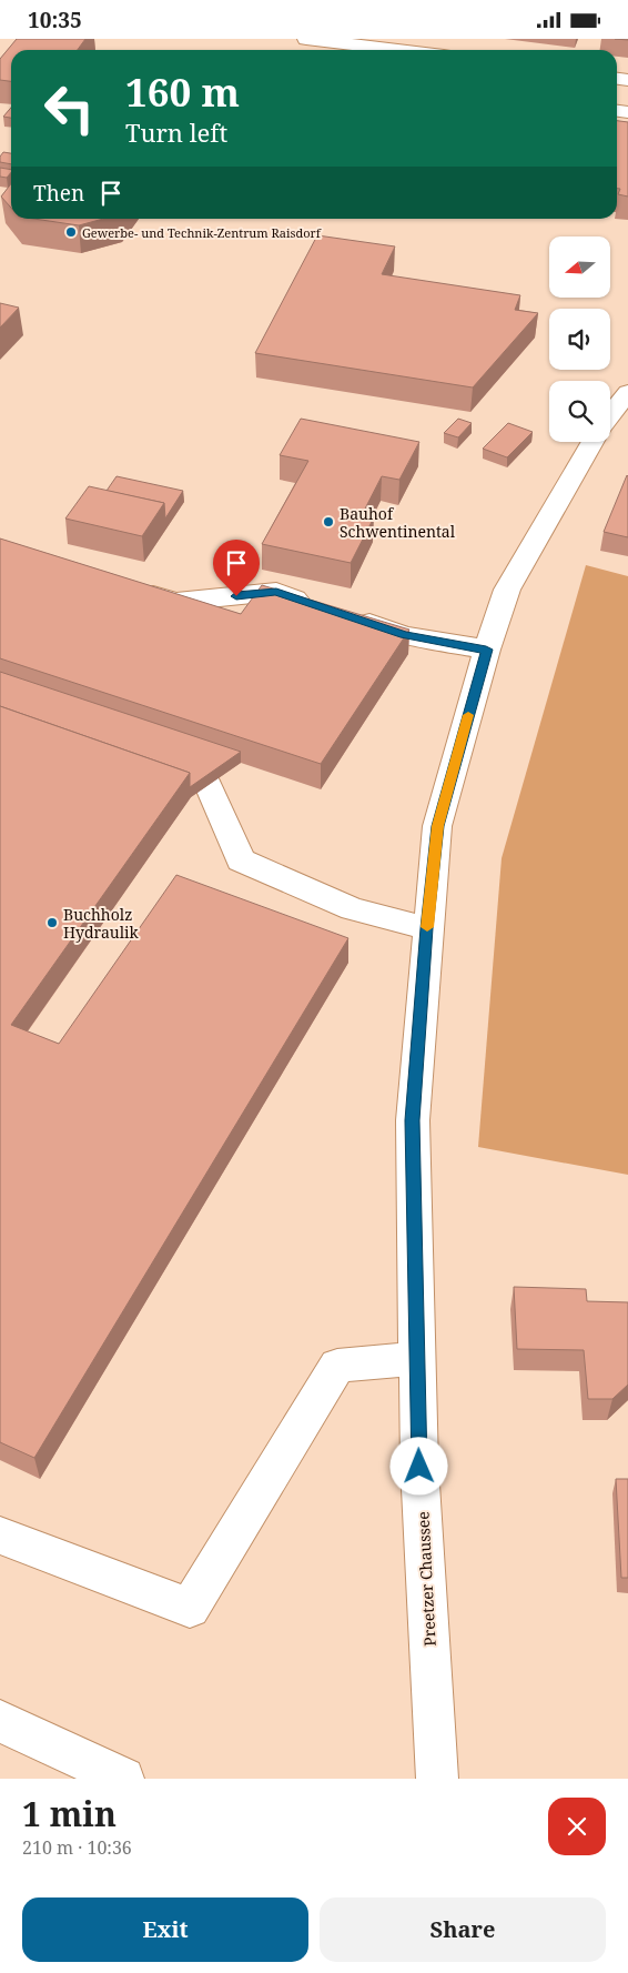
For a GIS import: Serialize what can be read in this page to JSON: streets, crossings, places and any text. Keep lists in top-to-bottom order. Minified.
{"streets":{"street":["Preetzer Chaussee"]},"places":["Gewerbe- und Technik-Zentrum Raisdorf","Bauhof Schwentinental","Buchholz Hydraulik"],"north":"left","page":{"status":"10:35","turn":["160 m","Turn left"],"then":"Then","heading":["1 min","210 m · 10:36"],"buttons":["Exit","Share"]}}
